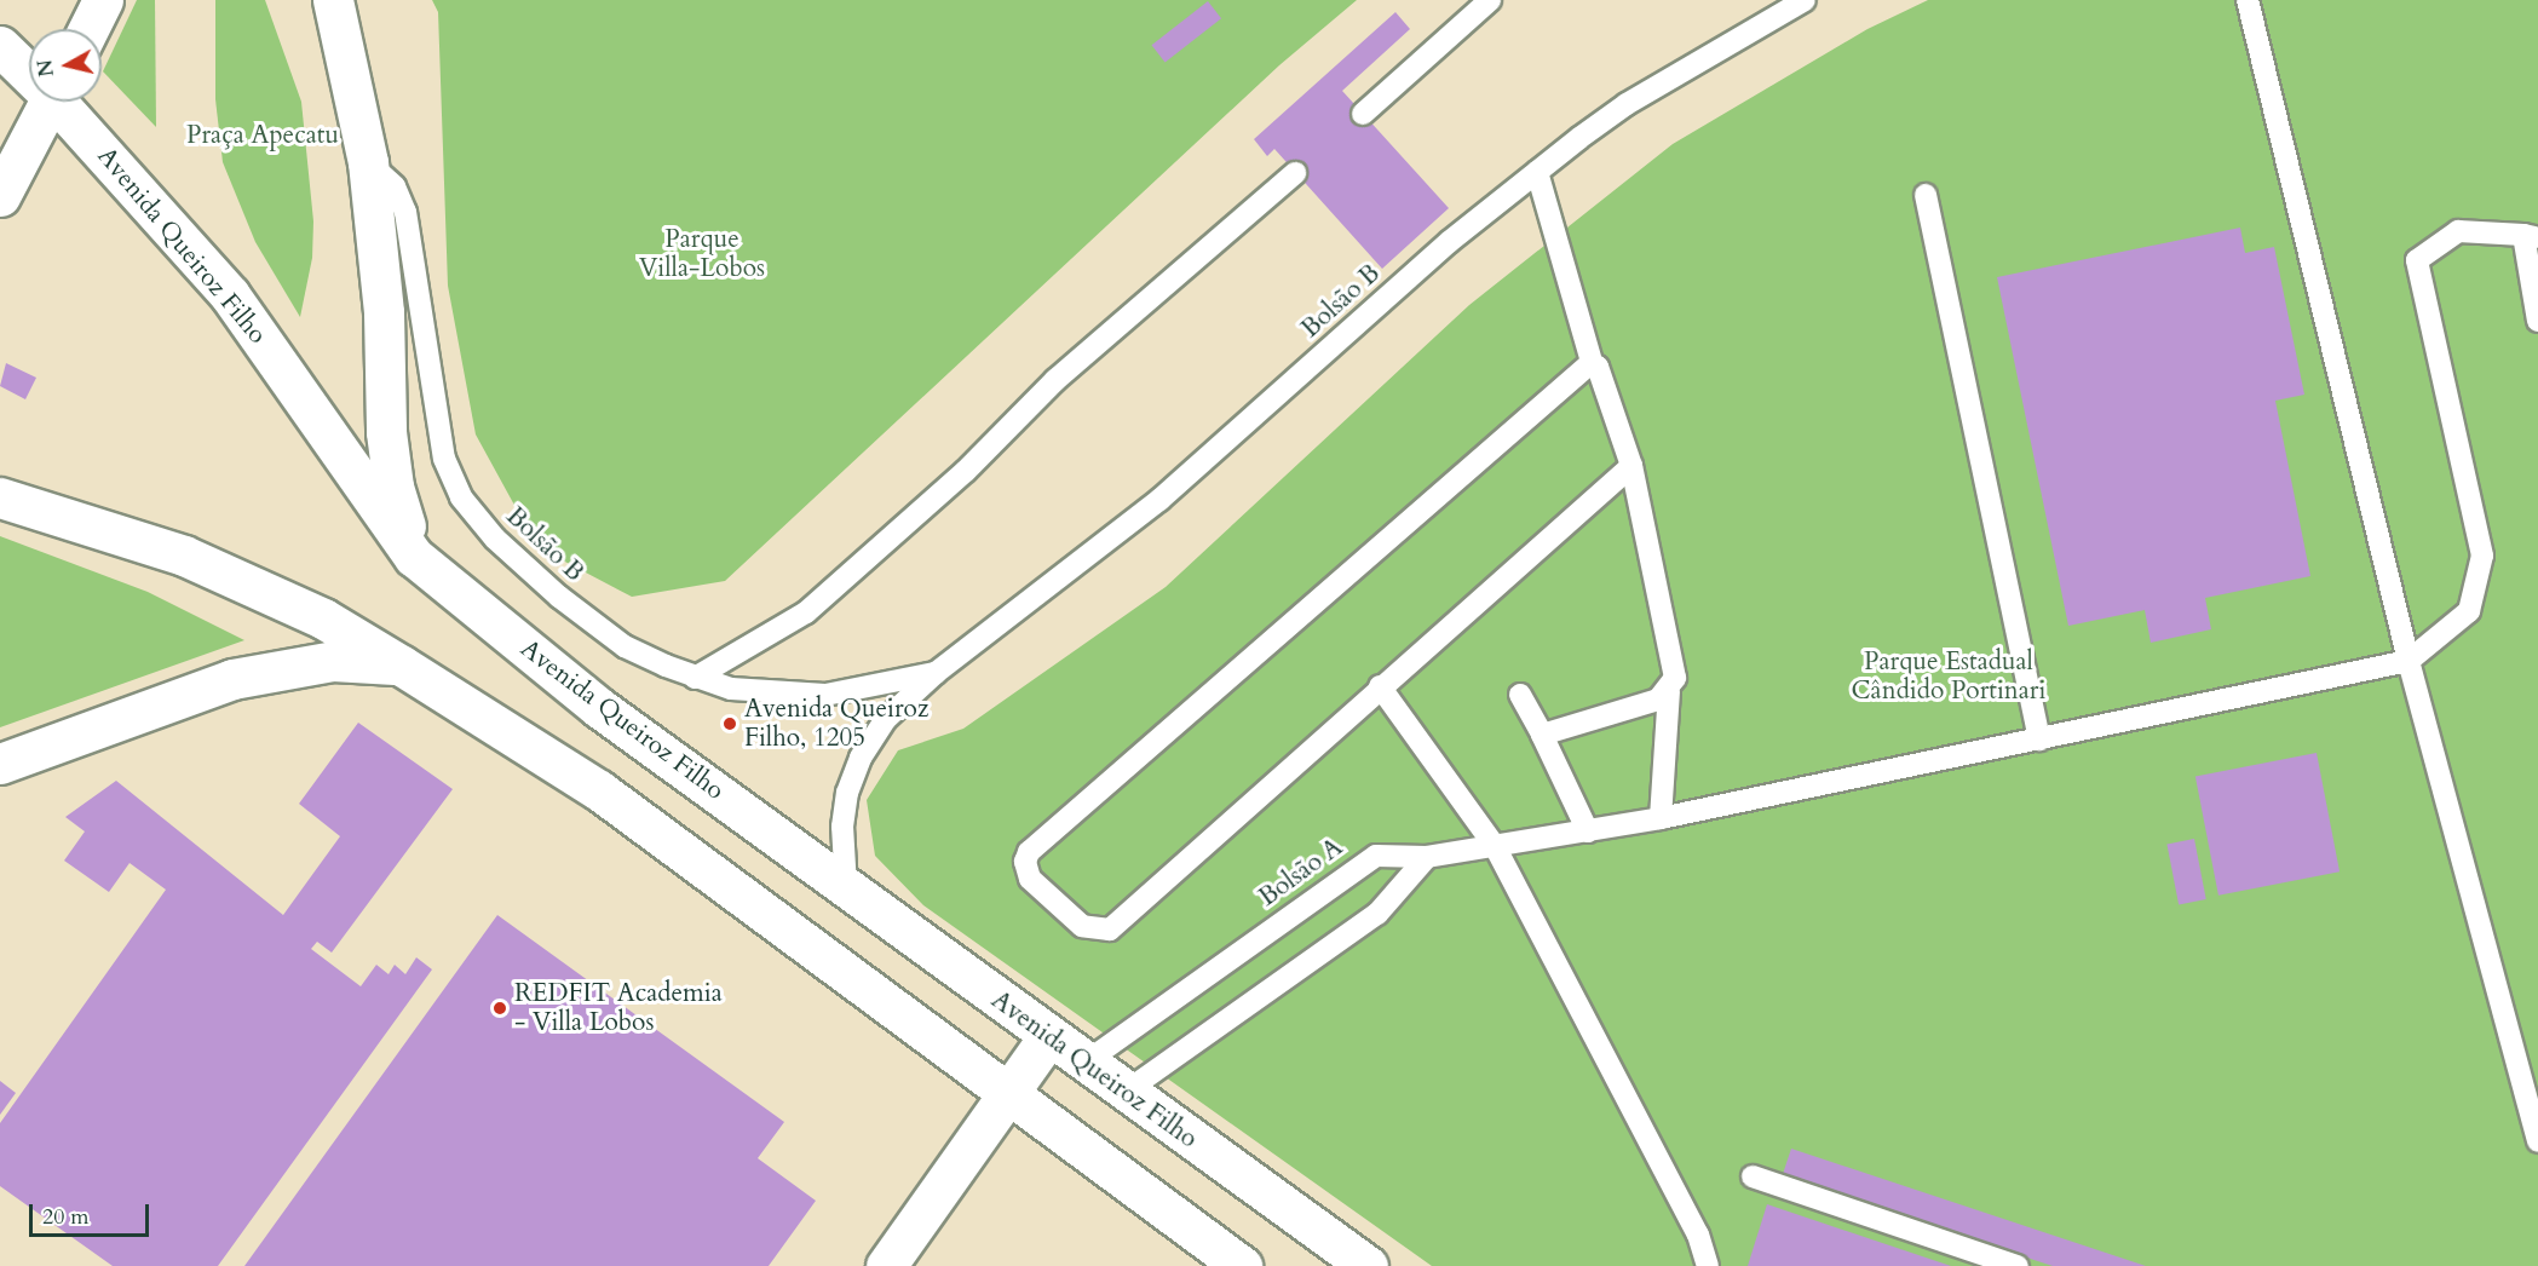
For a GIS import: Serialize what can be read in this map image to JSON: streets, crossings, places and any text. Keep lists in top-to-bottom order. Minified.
{"streets":{"main road":["Avenida Queiroz Filho"],"lane":["Bolsão B","Bolsão A"]},"crossings":[["Avenida Queiroz Filho","Bolsão B"],["Avenida Queiroz Filho","Bolsão A"]],"parks":["Praça Apecatu","Parque Villa-Lobos","Parque Estadual Cândido Portinari"],"places":["Avenida Queiroz Filho, 1205","REDFIT Academia - Villa Lobos"],"scale_bar":"20 m","north":"left"}
